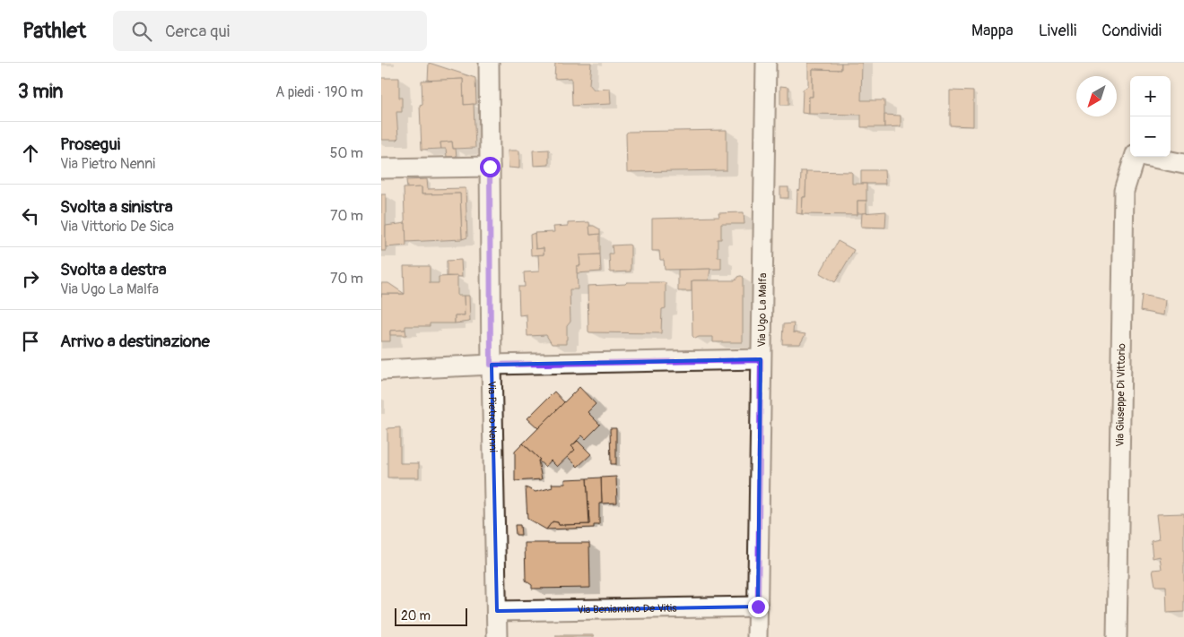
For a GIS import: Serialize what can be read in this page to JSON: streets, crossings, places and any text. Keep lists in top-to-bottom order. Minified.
{"streets":{"street":["Via Ugo La Malfa","Via Giuseppe Di Vittorio","Via Pietro Nenni","Via Beniamino De Vitis"]},"crossings":[["Via Ugo La Malfa","Via Beniamino De Vitis"],["Via Pietro Nenni","Via Beniamino De Vitis"]],"scale_bar":"20 m","north":"bottom left","page":{"header":"Pathlet","search":"Cerca qui","nav":["Mappa","Livelli","Condividi"],"heading":["3 min","A piedi · 190 m"],"map_buttons":["+","−"],"list":[["Prosegui","Via Pietro Nenni","50 m"],["Svolta a sinistra","Via Vittorio De Sica","70 m"],["Svolta a destra","Via Ugo La Malfa","70 m"],"Arrivo a destinazione"],"scale":"20 m"}}
